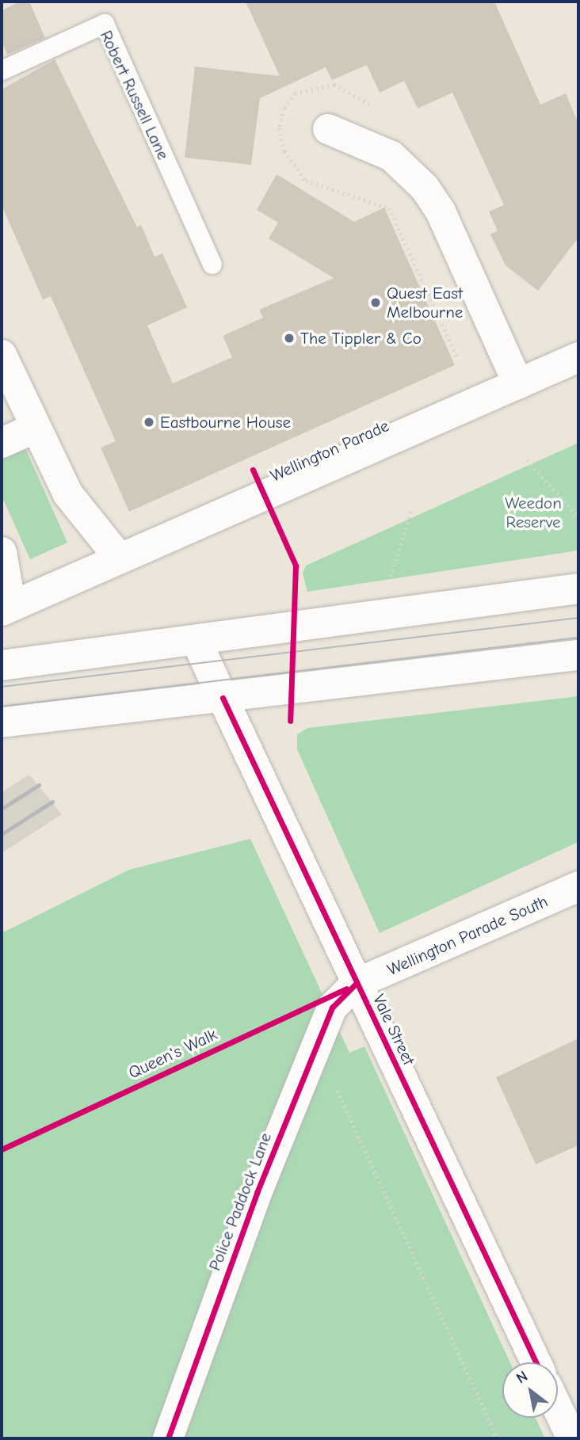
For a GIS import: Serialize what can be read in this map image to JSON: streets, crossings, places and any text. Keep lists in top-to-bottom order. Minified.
{"streets":{"street":["Wellington Parade","Wellington Parade South","Vale Street","Police Paddock Lane"],"lane":["Robert Russell Lane"],"cycle path":["Queen's Walk"]},"crossings":[["Wellington Parade South","Vale Street"],["Wellington Parade South","Police Paddock Lane"],["Vale Street","Police Paddock Lane"]],"parks":["Weedon Reserve"],"places":["Quest East Melbourne","The Tippler & Co","Eastbourne House"],"north":"top left"}
